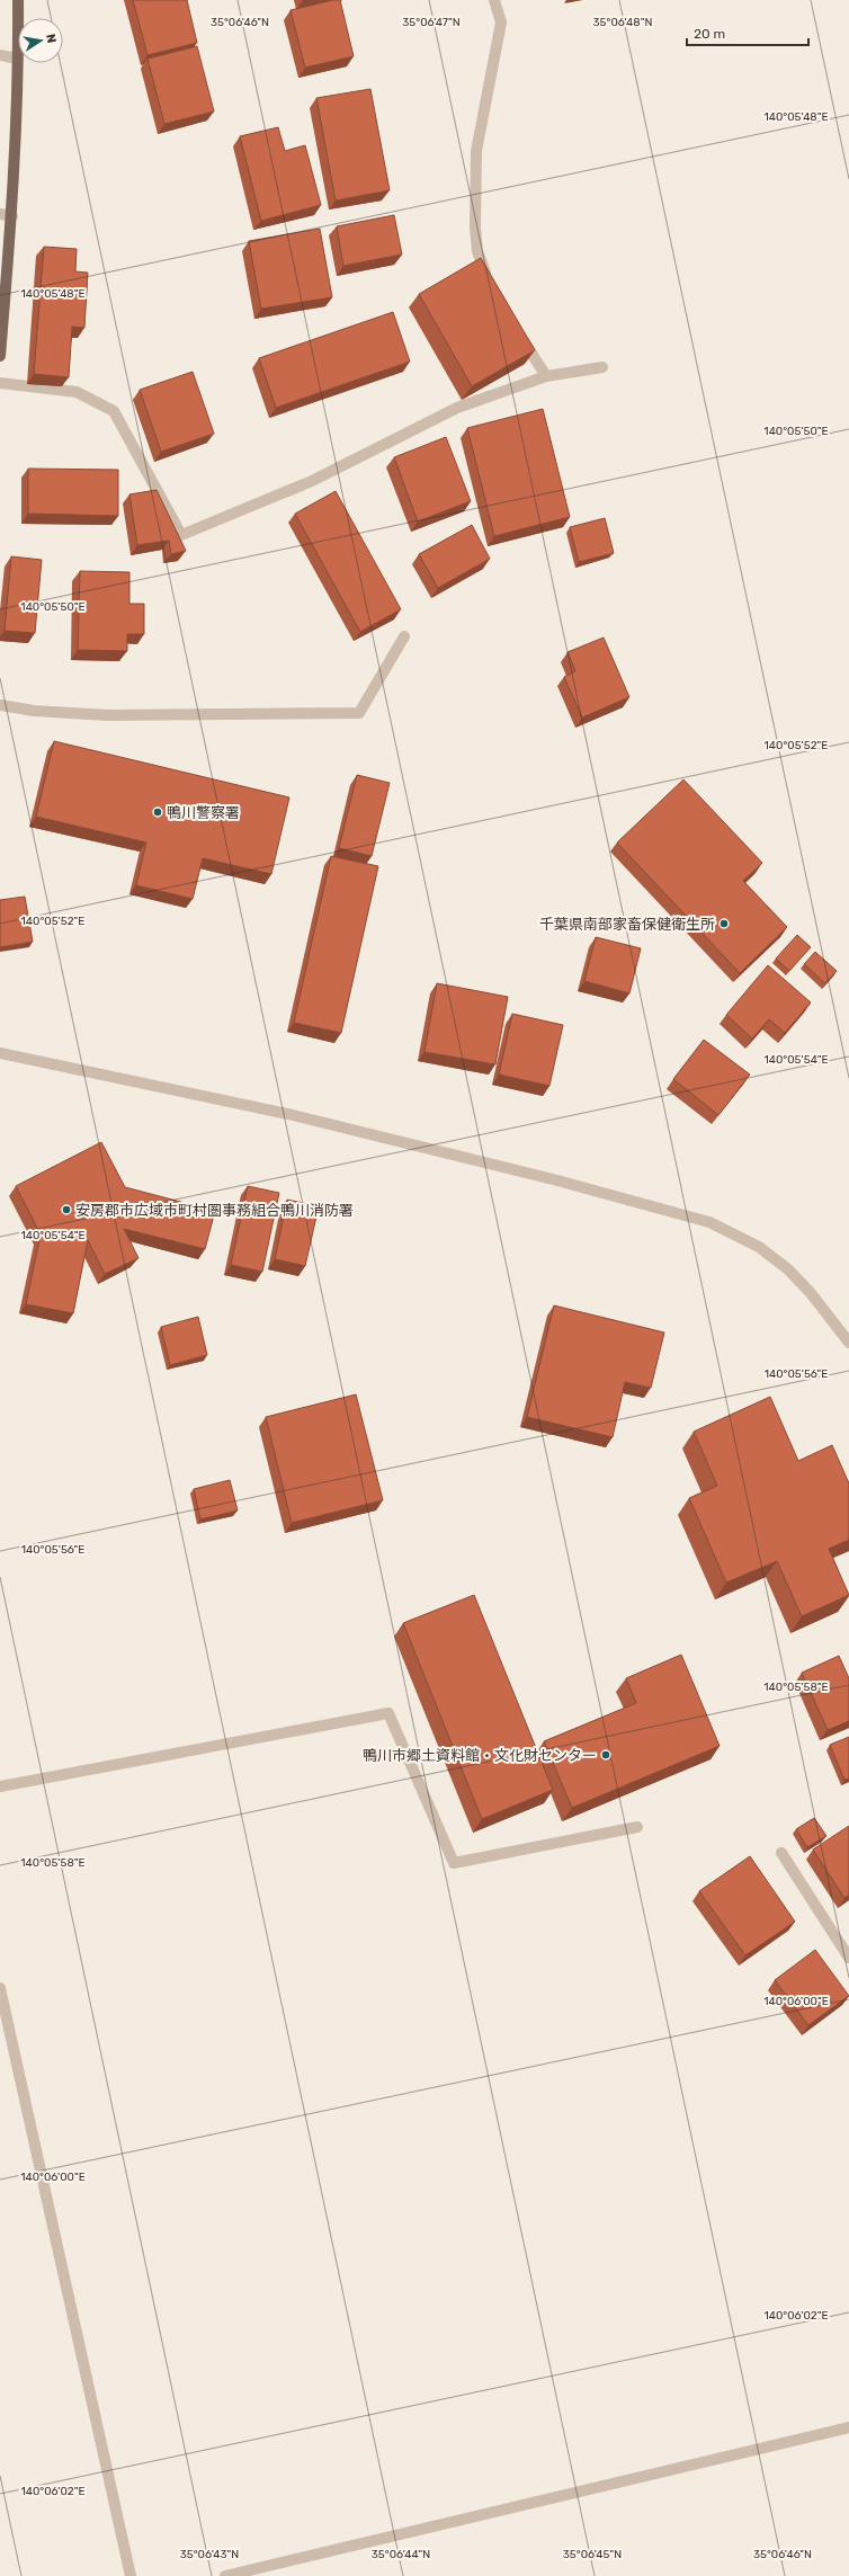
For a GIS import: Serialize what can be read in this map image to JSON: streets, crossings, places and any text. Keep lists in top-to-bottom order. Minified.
{"places":["鴨川警察署","千葉県南部家畜保健衛生所","安房郡市広域市町村圏事務組合鴨川消防署","鴨川市郷土資料館・文化財センター"],"scale_bar":"20 m","north":"right","coordinates":["35°06'46\"N","35°06'47\"N","35°06'48\"N","140°05'48\"E","140°05'50\"E","140°05'52\"E","140°05'54\"E","140°05'56\"E","140°05'58\"E","140°06'00\"E","140°06'02\"E","35°06'43\"N","35°06'44\"N","35°06'45\"N"]}
